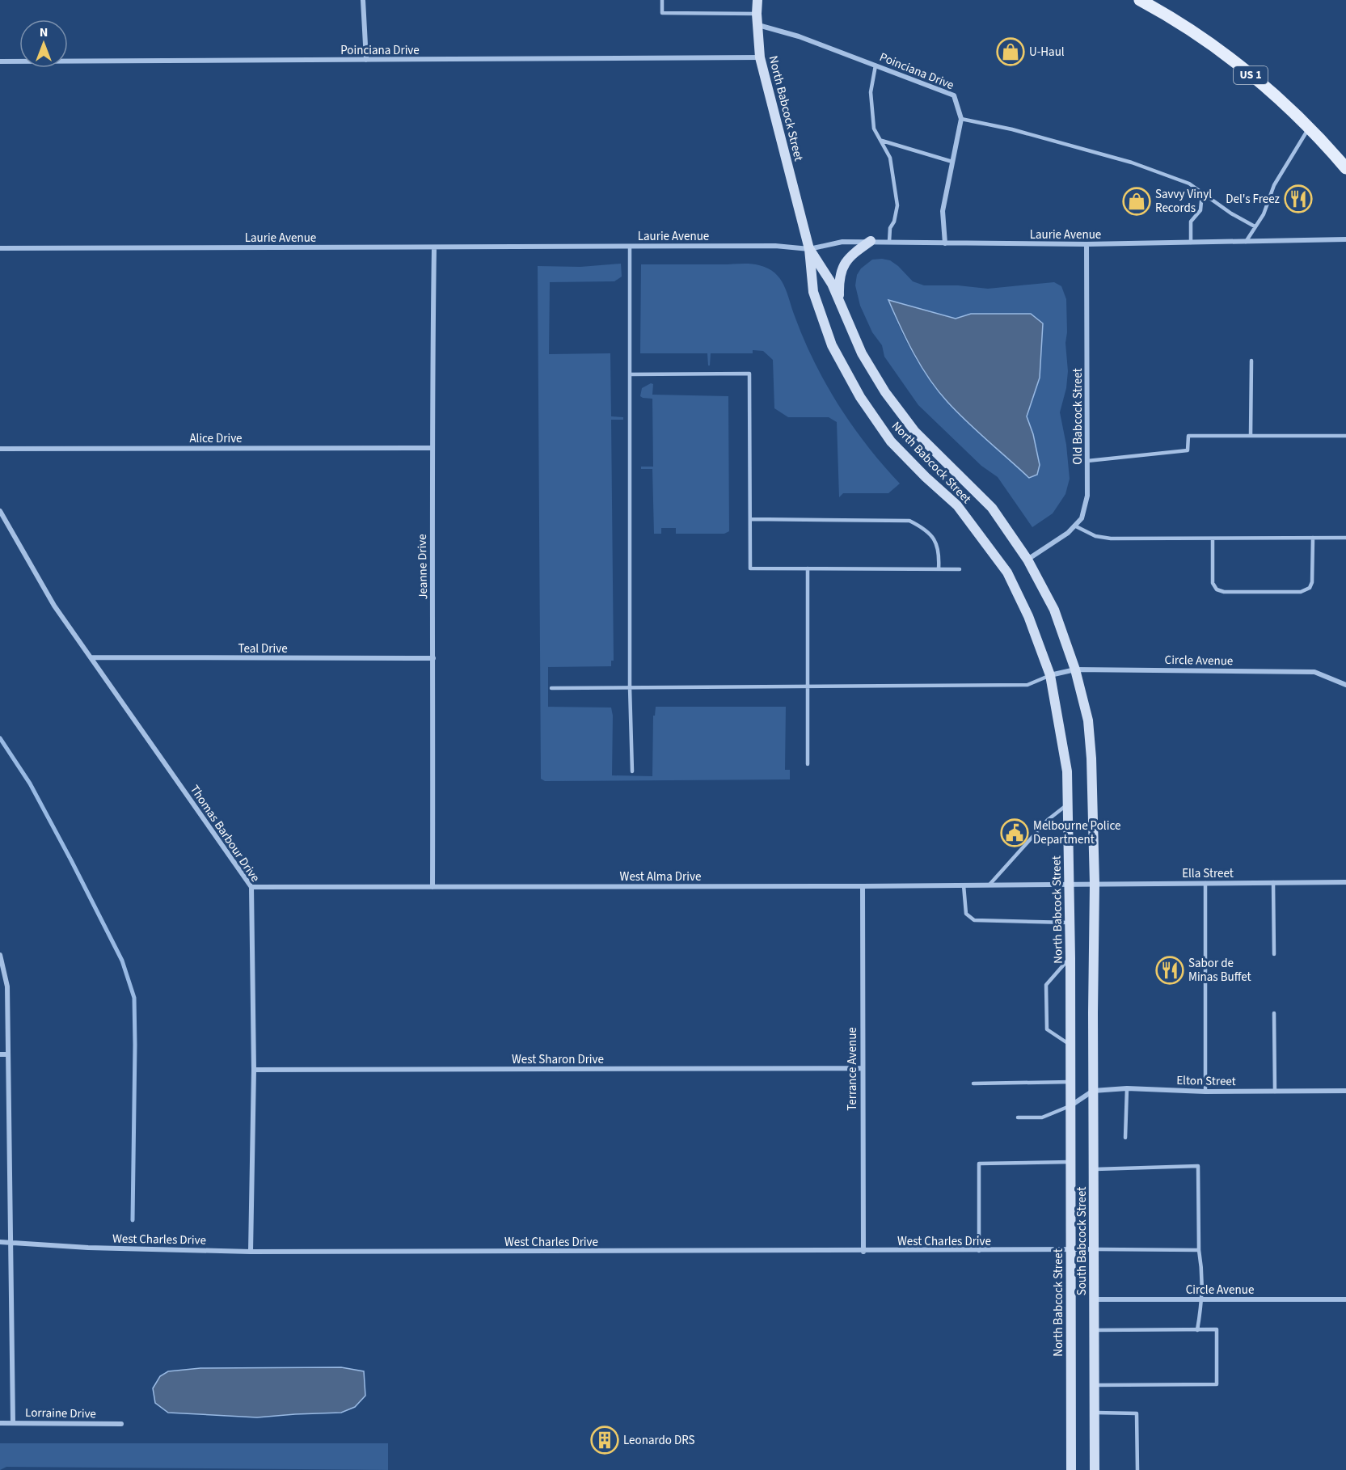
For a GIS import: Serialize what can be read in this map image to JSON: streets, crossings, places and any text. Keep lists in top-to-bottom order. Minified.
{"streets":{"main road":["US 1","North Babcock Street","South Babcock Street"],"street":["Poinciana Drive","Laurie Avenue","Old Babcock Street","Alice Drive","Jeanne Drive","Teal Drive","Circle Avenue","Thomas Barbour Drive","Ella Street","West Alma Drive","West Sharon Drive","Terrance Avenue","Elton Street","West Charles Drive","Lorraine Drive"]},"crossings":[["Poinciana Drive","North Babcock Street"],["Poinciana Drive","Laurie Avenue"],["North Babcock Street","Laurie Avenue"],["North Babcock Street","Old Babcock Street"],["North Babcock Street","Circle Avenue"],["North Babcock Street","Ella Street"],["North Babcock Street","West Alma Drive"],["North Babcock Street","Elton Street"],["North Babcock Street","West Charles Drive"],["North Babcock Street","South Babcock Street"],["Laurie Avenue","Old Babcock Street"],["Laurie Avenue","Jeanne Drive"],["Alice Drive","Jeanne Drive"],["Jeanne Drive","Teal Drive"],["Jeanne Drive","West Alma Drive"],["Teal Drive","Thomas Barbour Drive"],["Circle Avenue","South Babcock Street"],["Thomas Barbour Drive","West Alma Drive"],["Thomas Barbour Drive","West Sharon Drive"],["Thomas Barbour Drive","West Charles Drive"],["Ella Street","West Alma Drive"],["West Alma Drive","Terrance Avenue"],["West Sharon Drive","Terrance Avenue"],["Terrance Avenue","West Charles Drive"],["Elton Street","South Babcock Street"],["West Charles Drive","South Babcock Street"]],"places":{"shop":["U-Haul","Savvy Vinyl Records"],"restaurant":["Del's Freez","Sabor de Minas Buffet"],"public building":["Melbourne Police Department"],"building":["Leonardo DRS"]},"north":"top"}
